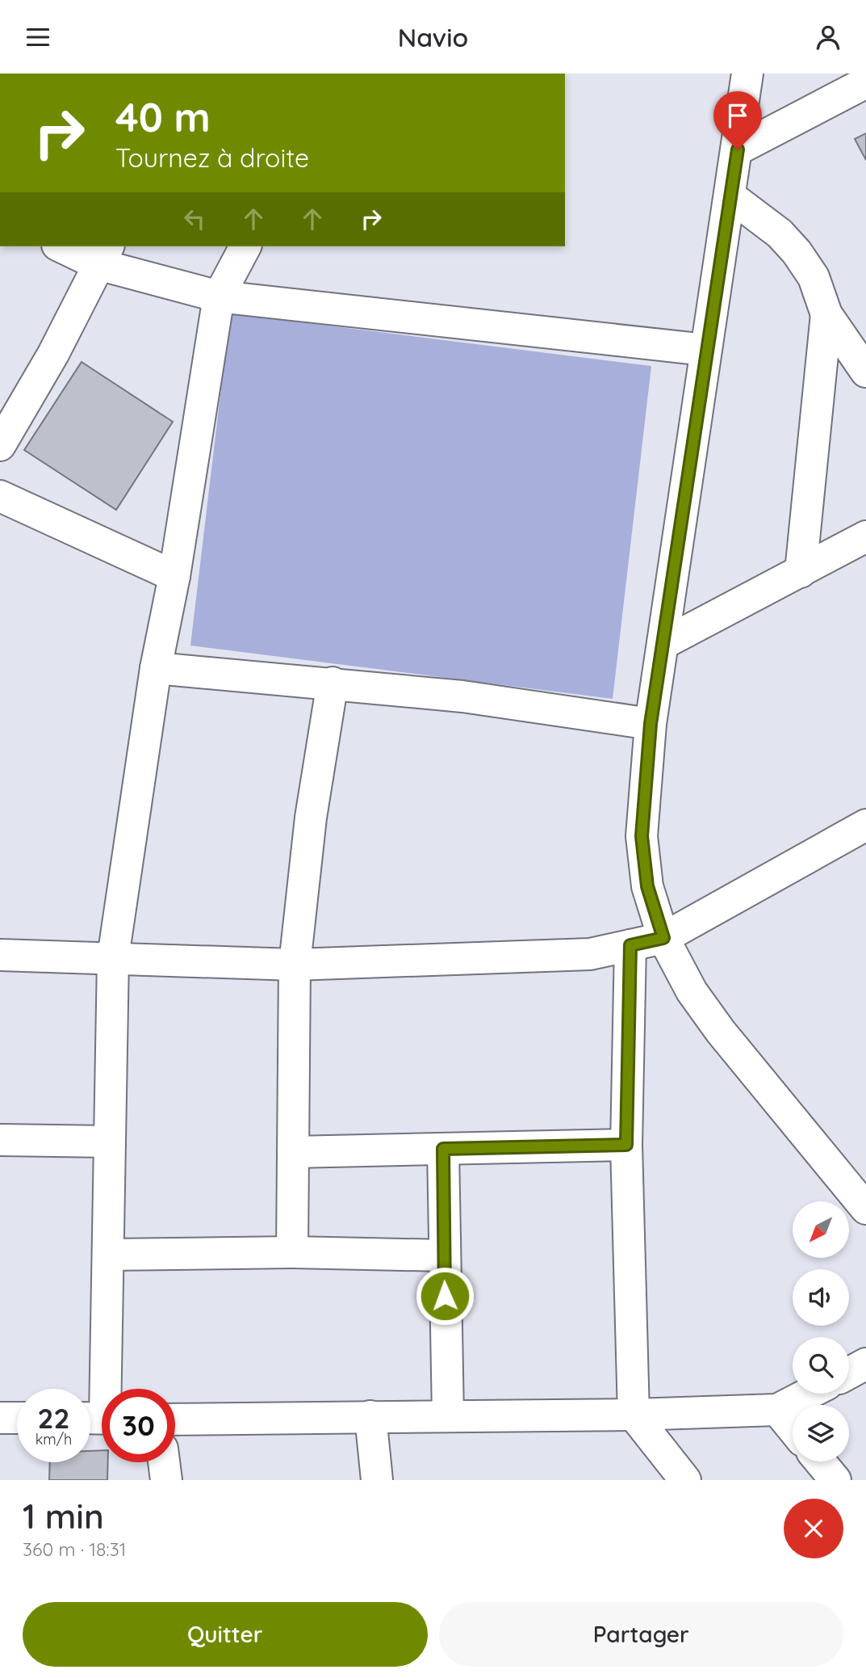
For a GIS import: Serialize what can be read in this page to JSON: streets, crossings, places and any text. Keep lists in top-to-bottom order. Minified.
{"north":"bottom left","page":{"header":"Navio","turn":["40 m","Tournez à droite"],"speed":"22 km/h","limit":"30","heading":["1 min","360 m · 18:31"],"buttons":["Quitter","Partager"]}}
